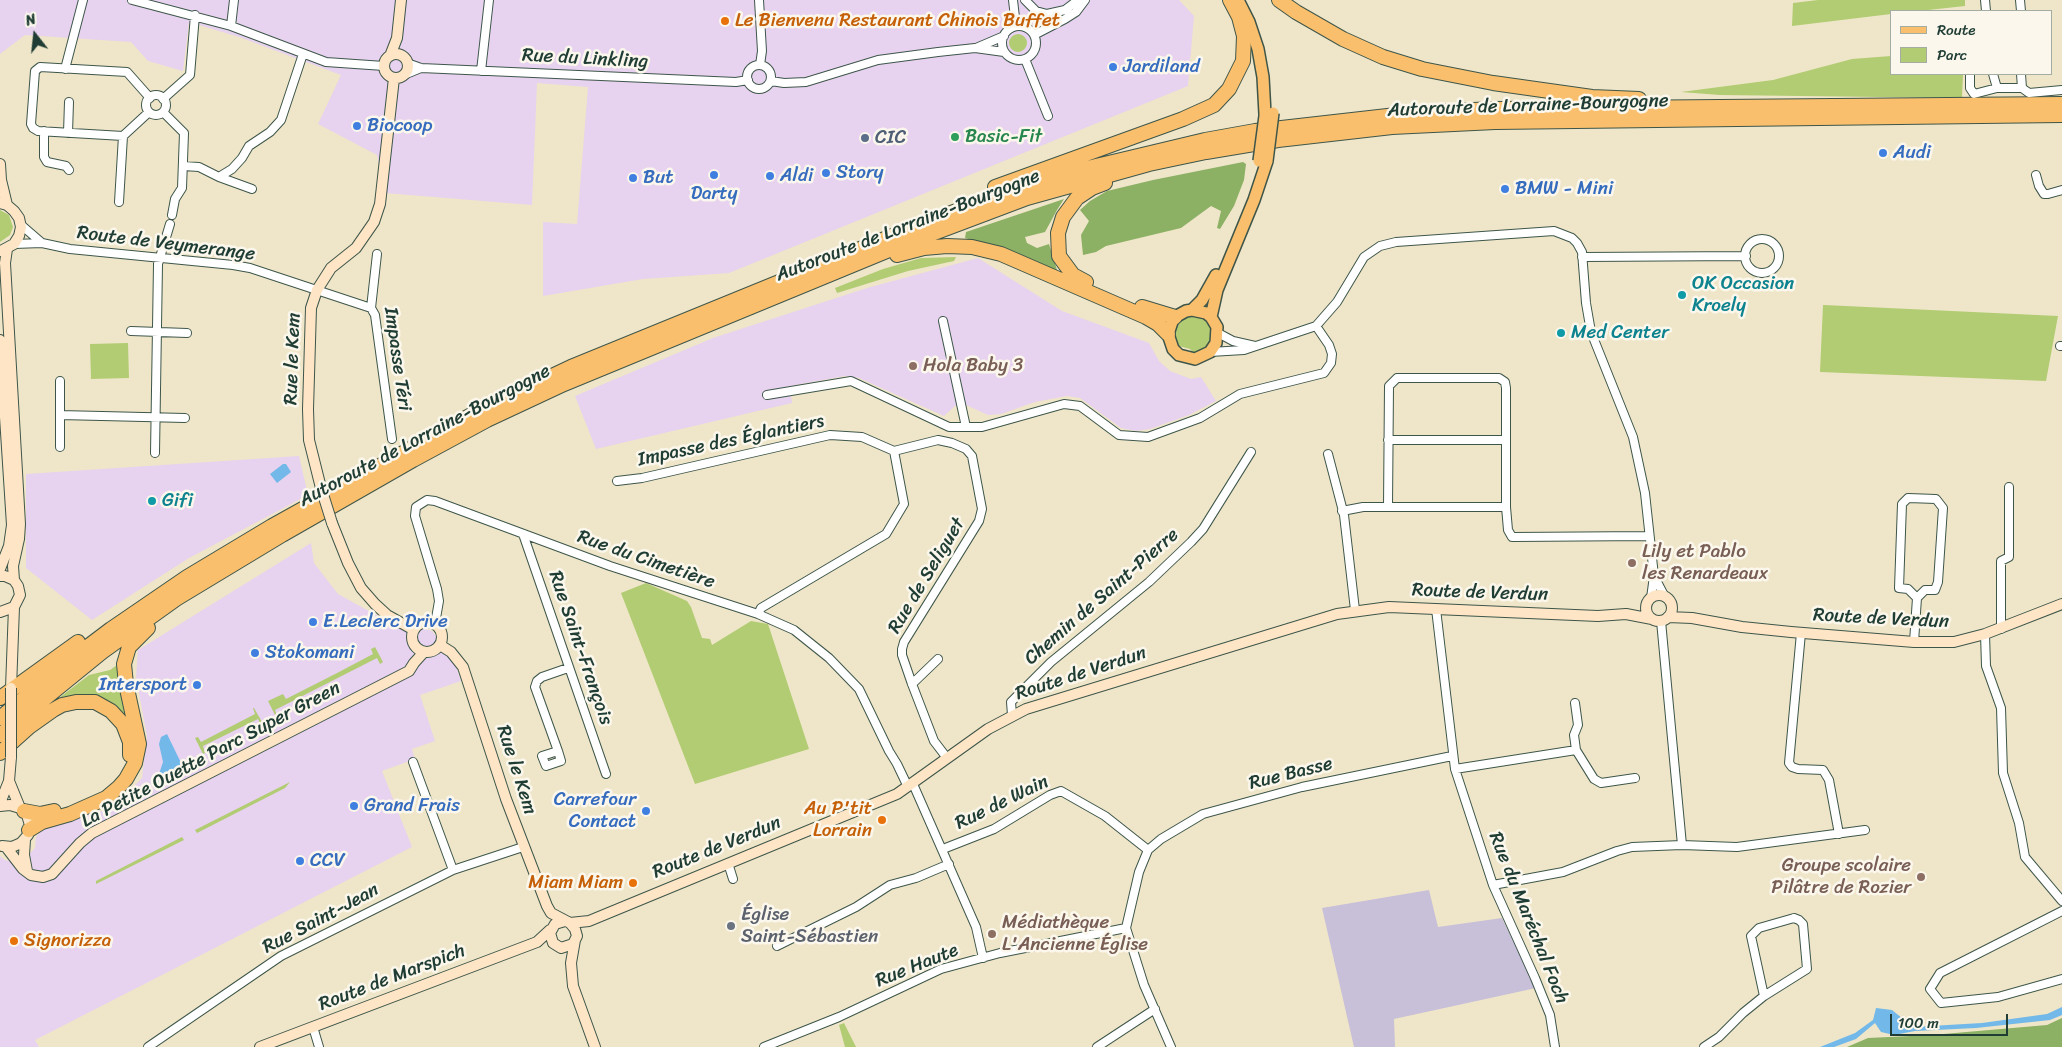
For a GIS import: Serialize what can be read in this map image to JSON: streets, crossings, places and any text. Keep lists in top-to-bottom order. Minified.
{"streets":{"highway":["Autoroute de Lorraine-Bourgogne"],"main road":["Rue le Kem","Route de Verdun","La Petite Ouette Parc Super Green","Route de Marspich"],"street":["Rue du Linkling","Route de Veymerange","Impasse Téri","Impasse des Églantiers","Rue du Cimetière","Rue de Seliguet","Chemin de Saint-Pierre","Rue Saint-François","Rue Basse","Rue de Wain","Rue du Maréchal Foch","Rue Saint-Jean","Rue Haute"]},"crossings":[["Rue du Linkling","Rue le Kem"],["Route de Veymerange","Rue le Kem"],["Route de Veymerange","Impasse Téri"],["Rue le Kem","Rue du Cimetière"],["Rue le Kem","Route de Verdun"],["Rue le Kem","La Petite Ouette Parc Super Green"],["Rue le Kem","Rue Saint-Jean"],["Rue le Kem","Route de Marspich"],["Impasse des Églantiers","Rue de Seliguet"],["Rue du Cimetière","Route de Verdun"],["Rue du Cimetière","Rue Saint-François"],["Rue du Cimetière","La Petite Ouette Parc Super Green"],["Rue du Cimetière","Rue de Wain"],["Rue du Cimetière","Rue Haute"],["Rue de Seliguet","Route de Verdun"],["Route de Verdun","Chemin de Saint-Pierre"],["Route de Verdun","Rue du Maréchal Foch"],["Route de Verdun","Route de Marspich"],["Rue Basse","Rue de Wain"],["Rue Basse","Rue du Maréchal Foch"]],"places":["Le Bienvenu Restaurant Chinois Buffet","Jardiland","Biocoop","Basic-Fit","CIC","Audi","Story","Darty","Aldi","But","BMW - Mini","OK Occasion Kroely","Med Center","Hola Baby 3","Gifi","Lily et Pablo les Renardeaux","E.Leclerc Drive","Stokomani","Intersport","Grand Frais","Carrefour Contact","Au P'tit Lorrain","CCV","Groupe scolaire Pilâtre de Rozier","Miam Miam","Église Saint-Sébastien","Médiathèque L'Ancienne Église","Signorizza"],"legend":["Route","Parc"],"scale_bar":"100 m","north":"top"}
